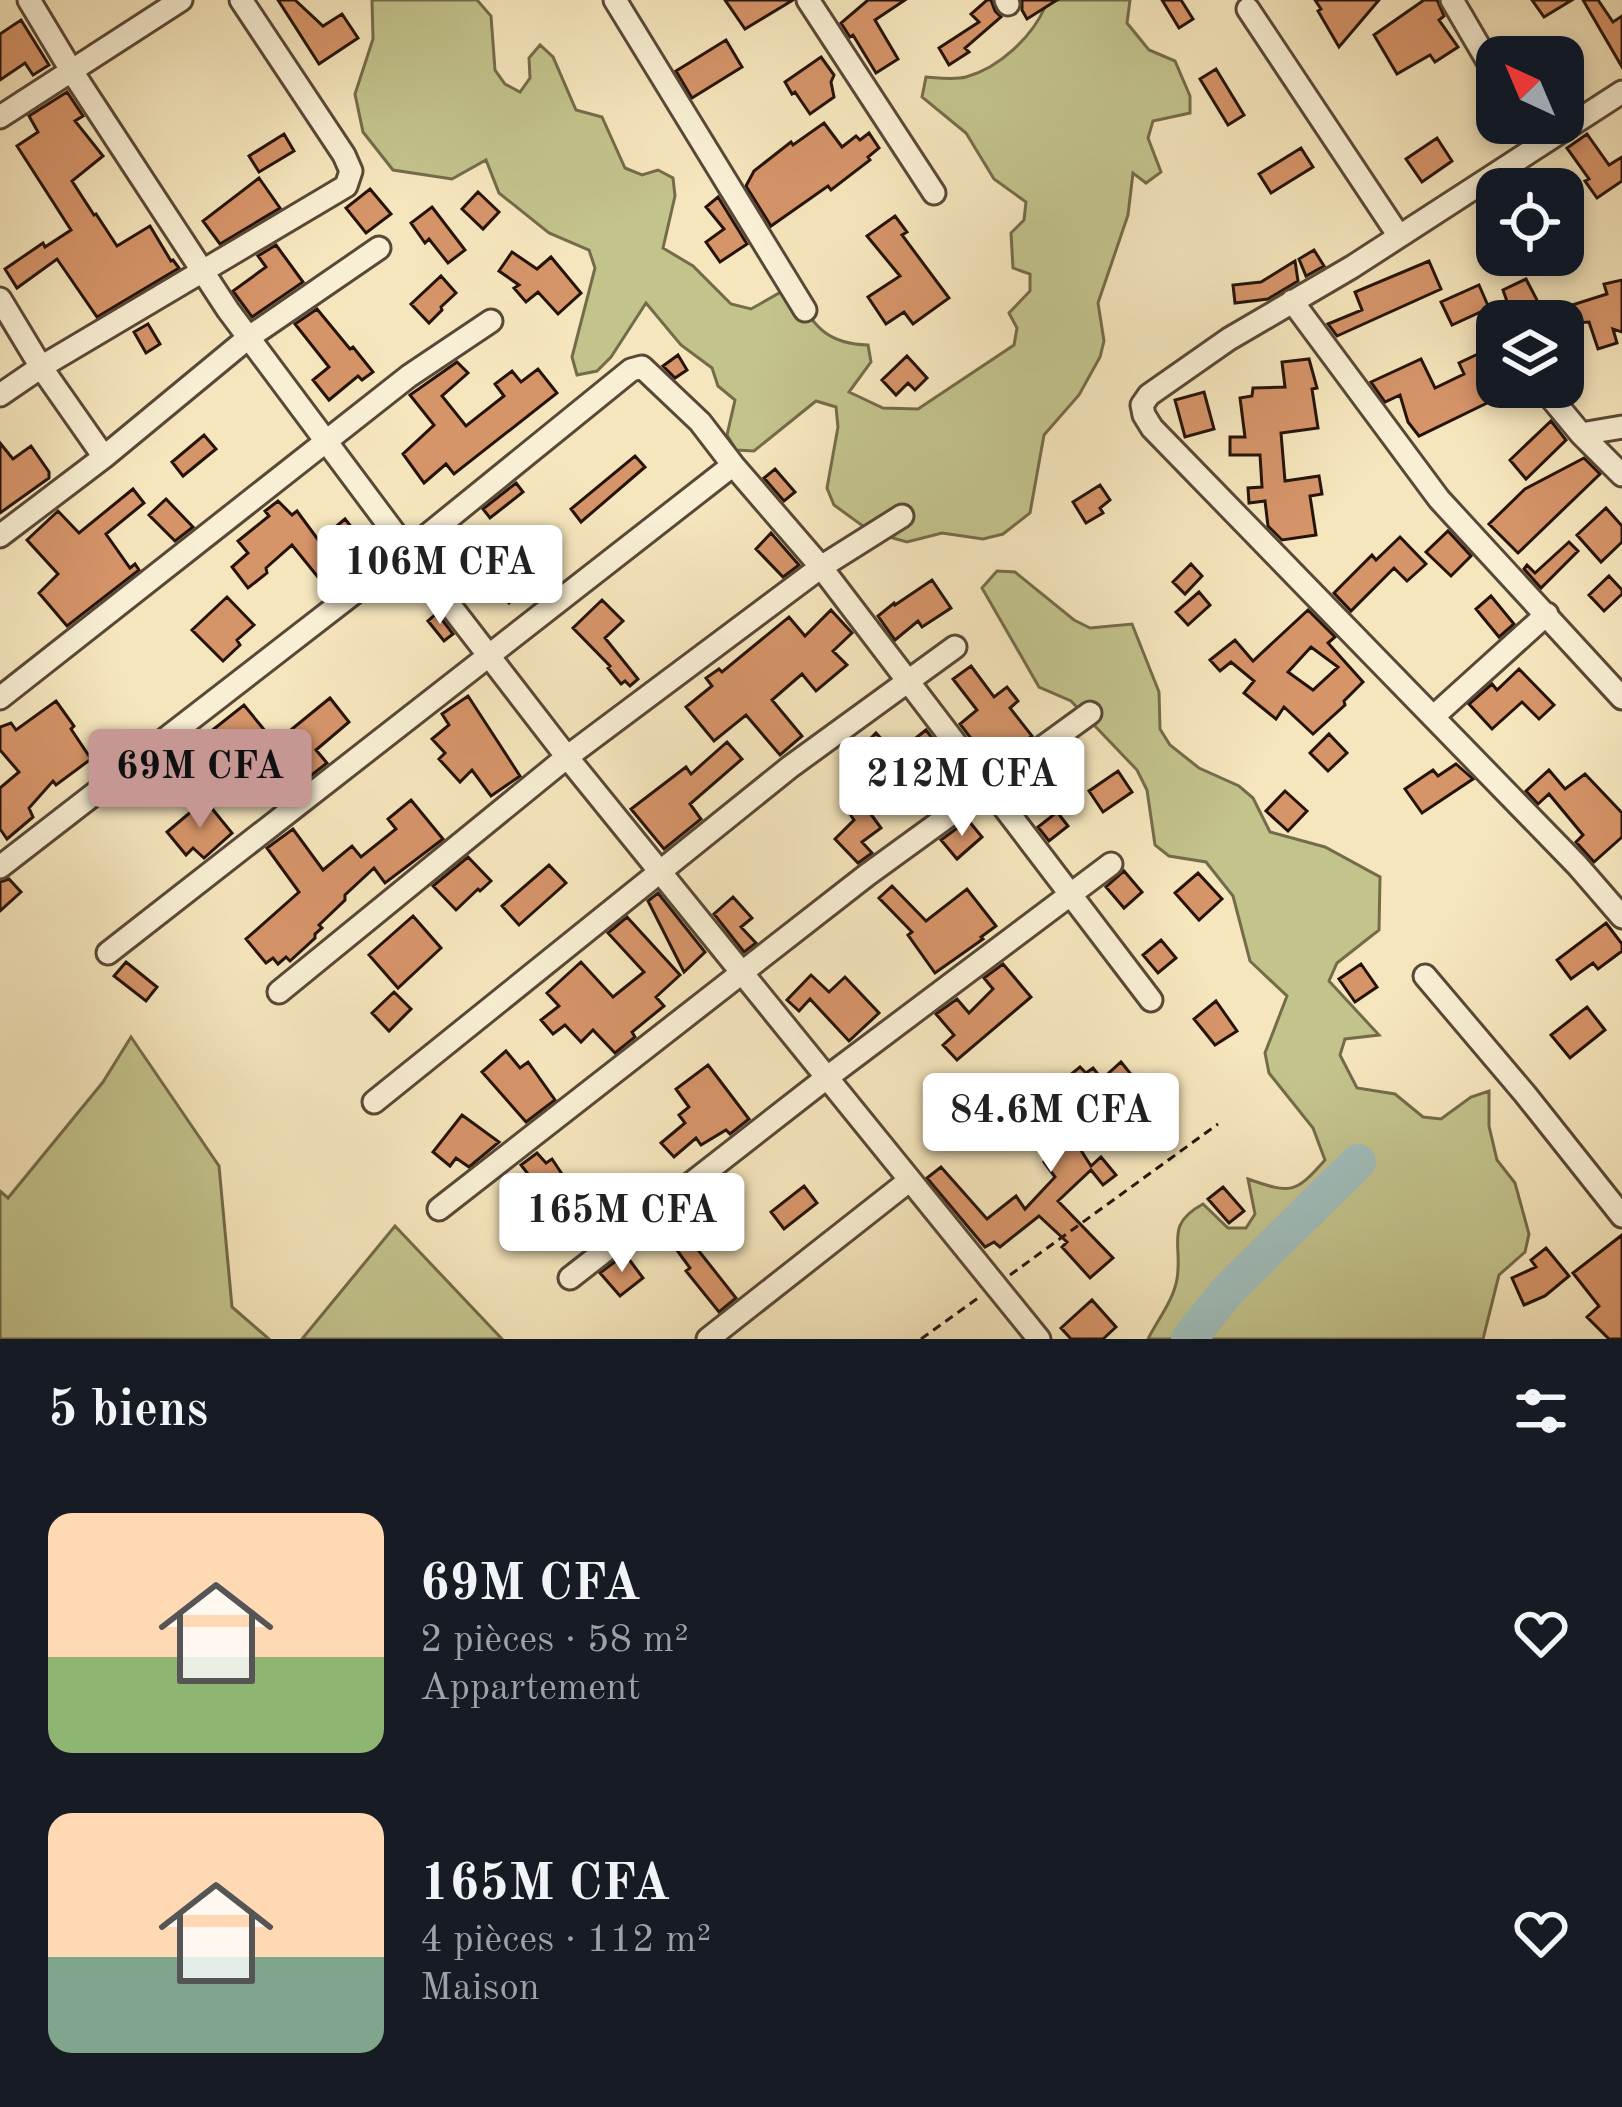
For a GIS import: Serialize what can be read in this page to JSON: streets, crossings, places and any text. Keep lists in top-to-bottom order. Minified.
{"north":"top left","page":{"price":["106M CFA","69M CFA","212M CFA","84.6M CFA","165M CFA"],"heading":"5 biens","list":[{"name":"69M CFA","note":"2 pièces · 58 m² · Appartement"},{"name":"165M CFA","note":"4 pièces · 112 m² · Maison"}]}}
